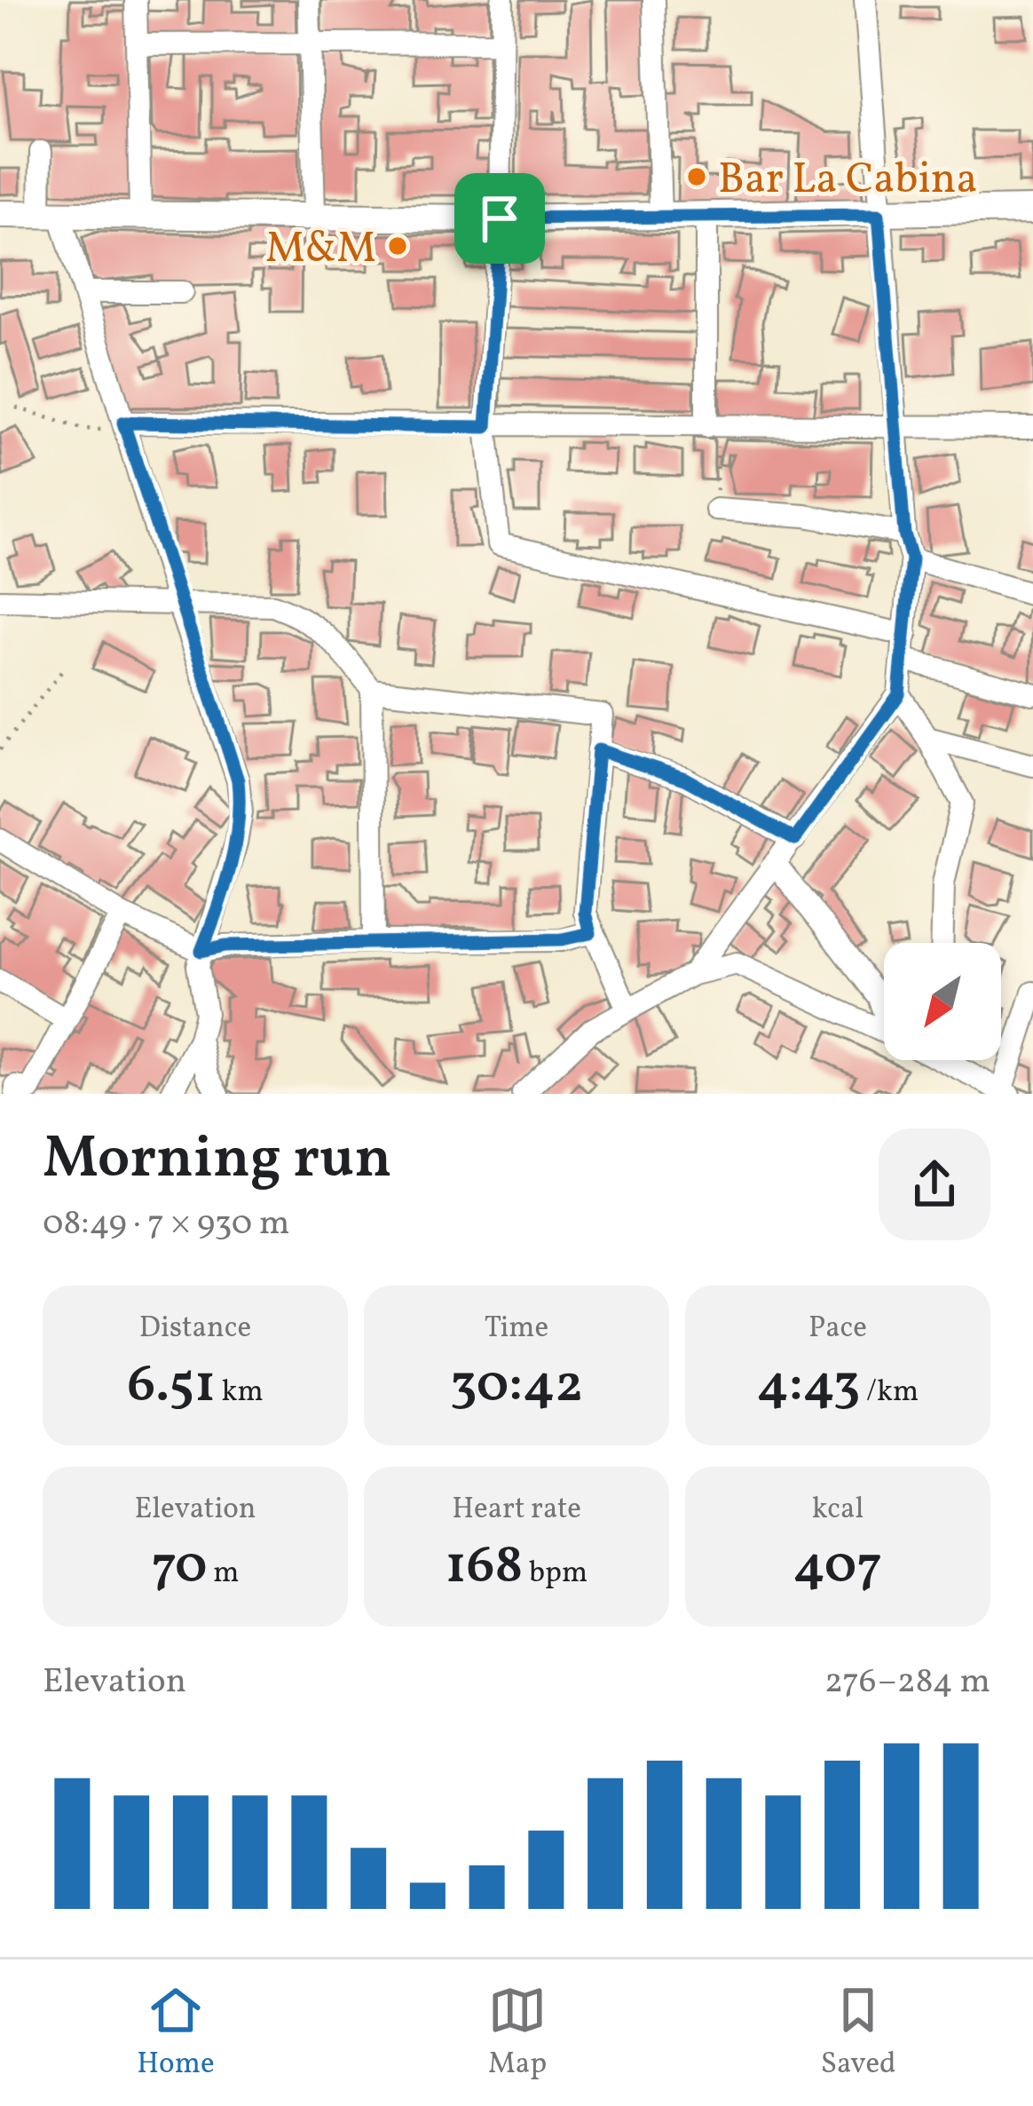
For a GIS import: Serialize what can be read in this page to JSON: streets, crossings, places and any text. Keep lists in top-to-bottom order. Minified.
{"places":["Bar La Cabina","M&M"],"north":"bottom left","page":{"heading":["Morning run","08:49 · 7 × 930 m"],"stats":[["Distance","6.51 km"],["Time","30:42"],["Pace","4:43 /km"],["Elevation","70 m"],["Heart rate","168 bpm"],["kcal","407"]],"chart":["Elevation","276–284 m"],"tabs":["Home","Map","Saved"]}}
